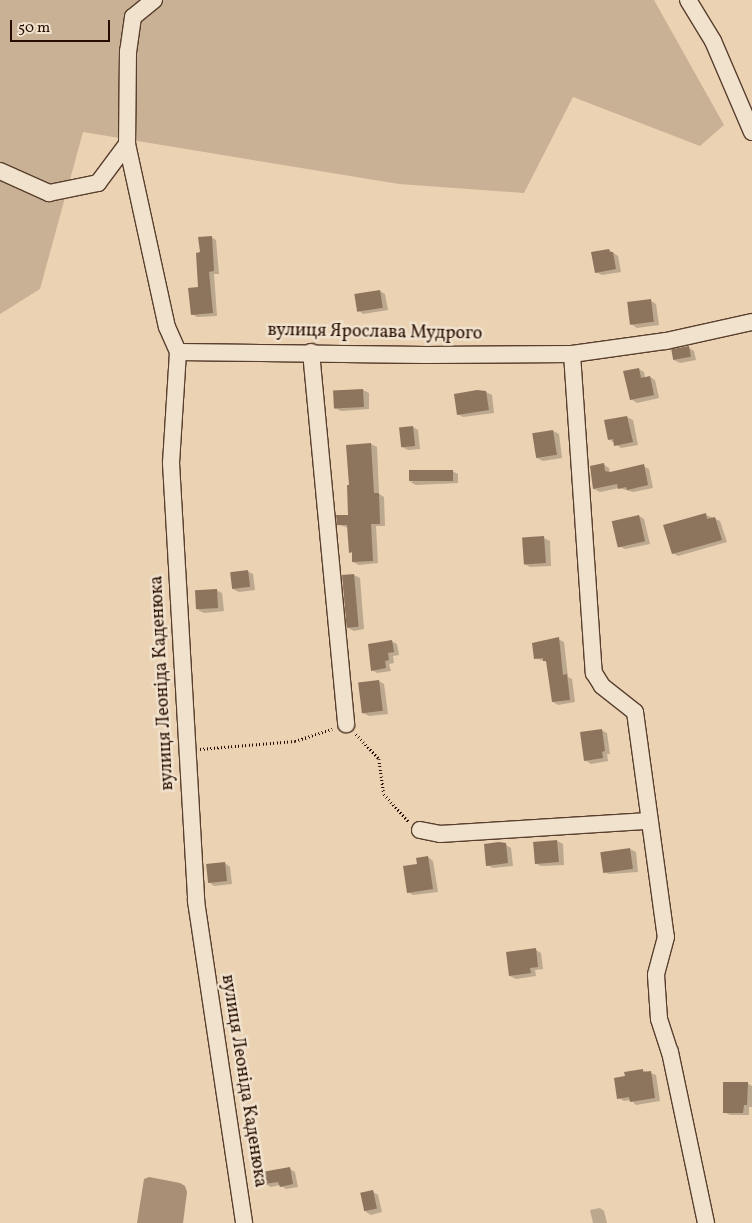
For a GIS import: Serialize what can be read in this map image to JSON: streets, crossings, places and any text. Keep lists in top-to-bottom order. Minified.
{"streets":{"street":["вулиця Ярослава Мудрого","вулиця Леоніда Каденюка"]},"crossings":[["вулиця Ярослава Мудрого","вулиця Леоніда Каденюка"]],"scale_bar":"50 m"}
